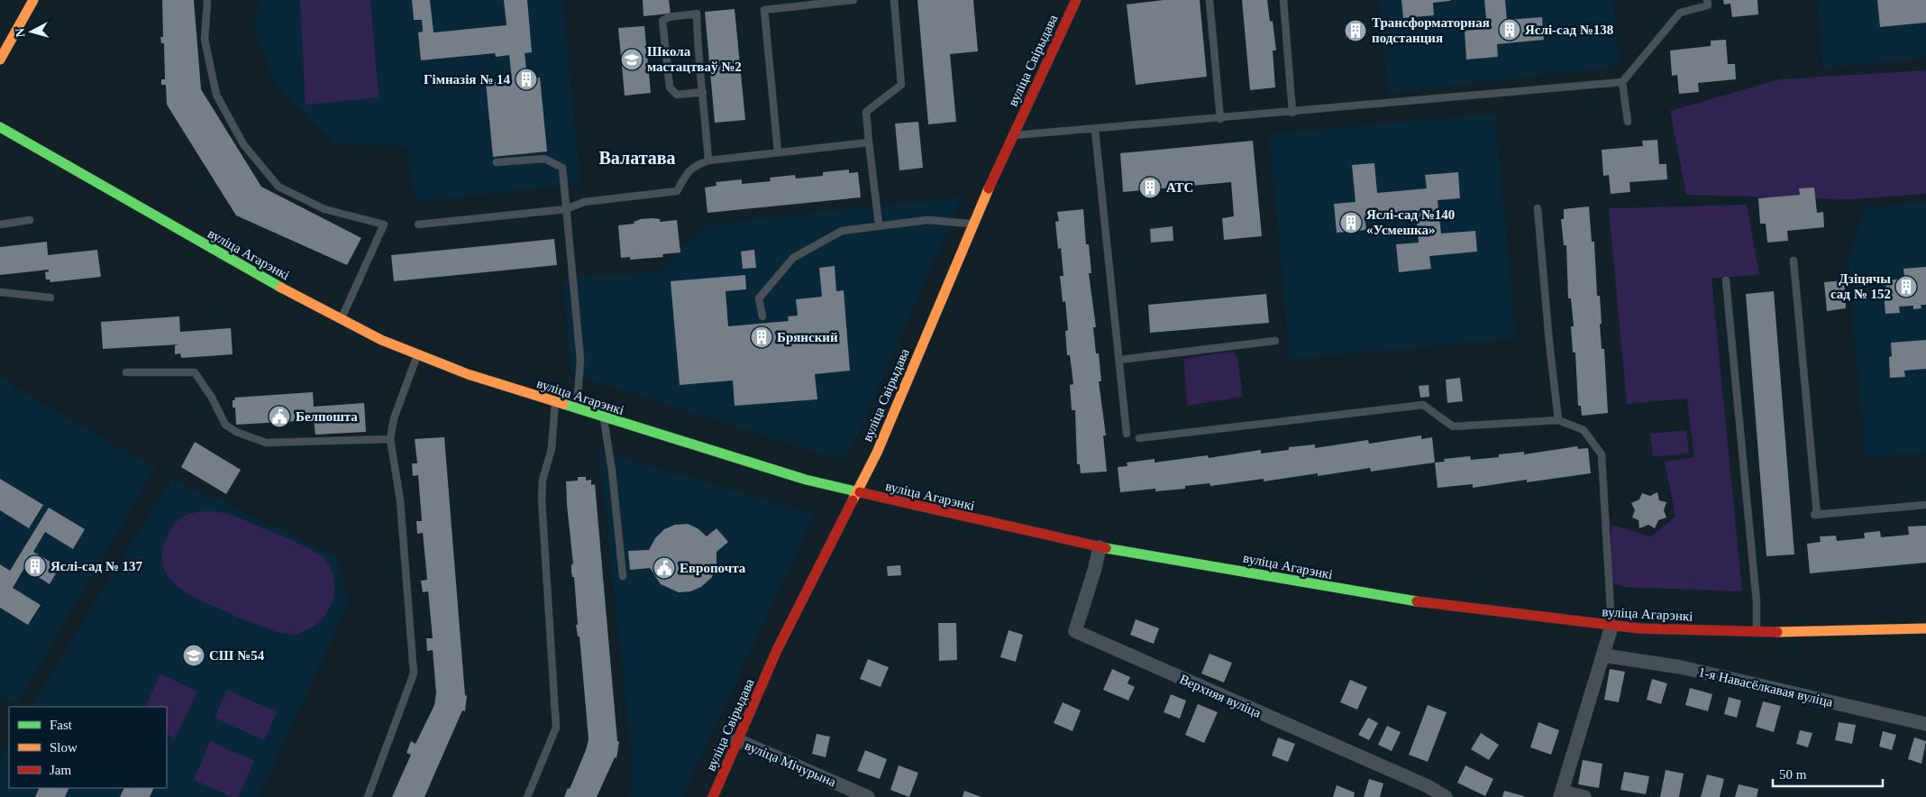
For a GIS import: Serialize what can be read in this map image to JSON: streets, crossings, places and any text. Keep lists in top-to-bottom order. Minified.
{"streets":{"main road":["вуліца Свірыдава","вуліца Агарэнкі"],"street":["1-я Навасёлкавая вуліца","Верхняя вуліца","вуліца Мічурына"]},"crossings":[["вуліца Свірыдава","вуліца Агарэнкі"],["вуліца Свірыдава","вуліца Мічурына"],["вуліца Агарэнкі","Верхняя вуліца"]],"districts":["Валатава"],"places":{"building":["Яслі-сад №138","Трансформаторная подстанция","Гімназія № 14","АТС","Яслі-сад №140 «Усмешка»","Дзіцячы сад № 152","Брянский","Яслі-сад № 137"],"school or university":["Школа мастацтваў №2","СШ №54"],"public building":["Белпошта","Европочта"]},"legend":["Fast","Slow","Jam"],"scale_bar":"50 m","north":"left"}
